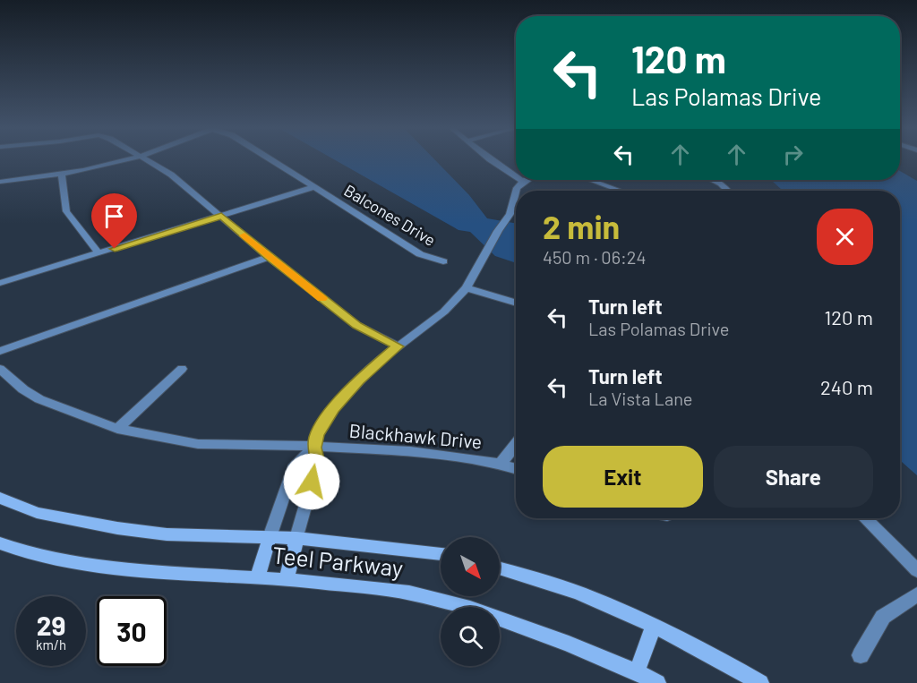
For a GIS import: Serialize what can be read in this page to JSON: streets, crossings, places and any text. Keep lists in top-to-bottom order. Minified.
{"streets":{"main road":["Teel Parkway"],"street":["Balcones Drive","Blackhawk Drive"]},"north":"bottom right","page":{"turn":["120 m","Las Polamas Drive"],"heading":["2 min","450 m · 06:24"],"list":[{"name":"Turn left","note":"Las Polamas Drive","value":"120 m"},{"name":"Turn left","note":"La Vista Lane","value":"240 m"}],"buttons":["Exit","Share"],"speed":"29 km/h","limit":"30"}}
